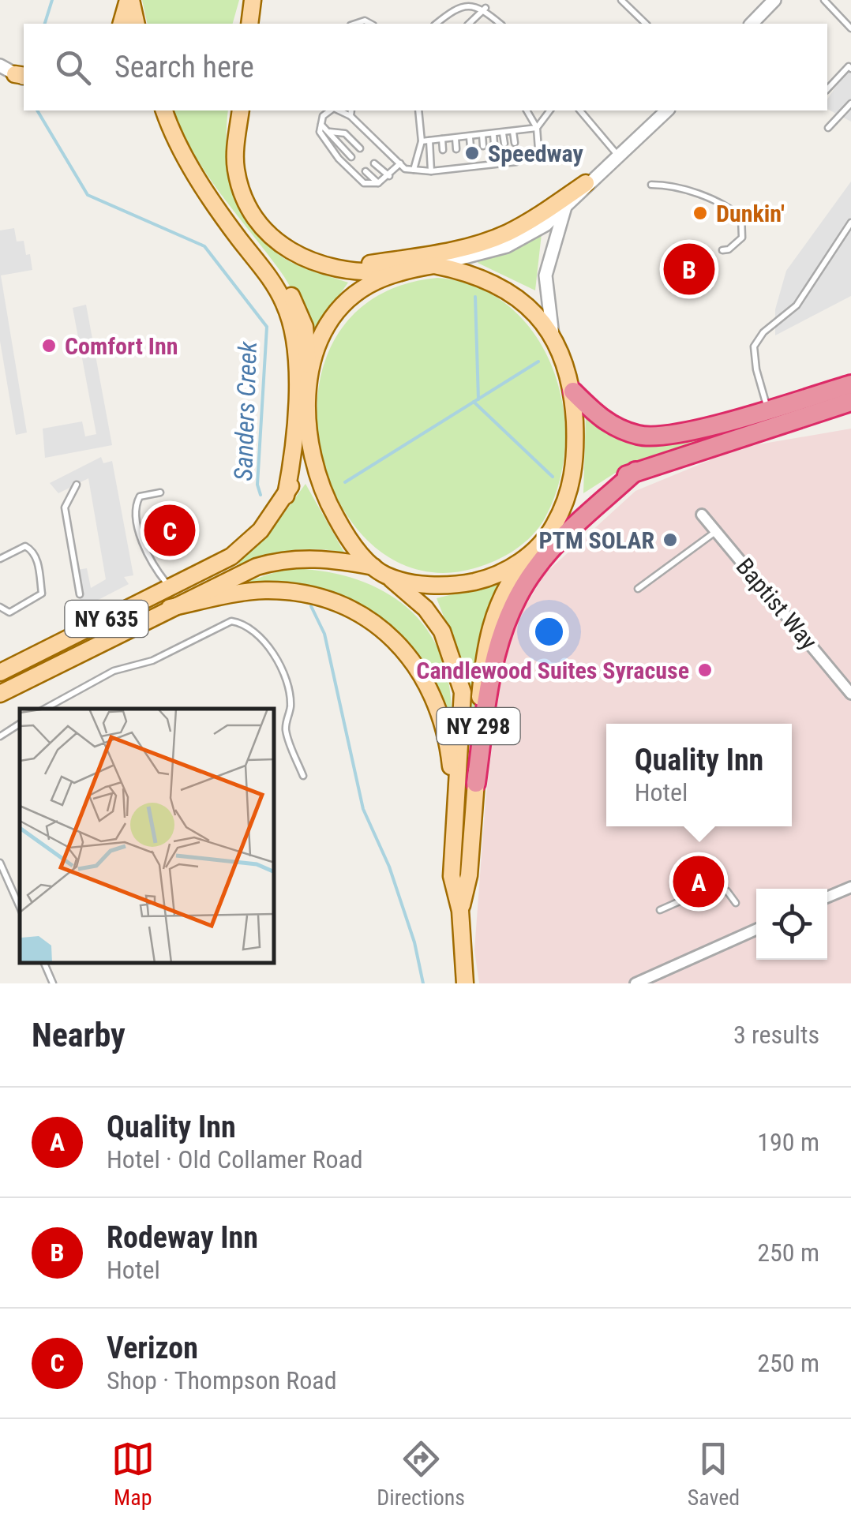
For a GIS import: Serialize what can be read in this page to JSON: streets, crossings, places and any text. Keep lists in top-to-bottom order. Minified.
{"streets":{"main road":["NY 635","NY 298"],"street":["Baptist Way"]},"crossings":[["NY 635","NY 298"]],"water":["Sanders Creek"],"places":["Speedway","Dunkin'","Comfort Inn","PTM SOLAR","Candlewood Suites Syracuse"],"page":{"search":"Search here","pins":["B","C","A"],"popup":["Quality Inn","Hotel"],"heading":["Nearby","3 results"],"list":[{"mark":"A","name":"Quality Inn","note":"Hotel · Old Collamer Road","value":"190 m"},{"mark":"B","name":"Rodeway Inn","note":"Hotel","value":"250 m"},{"mark":"C","name":"Verizon","note":"Shop · Thompson Road","value":"250 m"}],"nav":["Map","Directions","Saved"]}}
